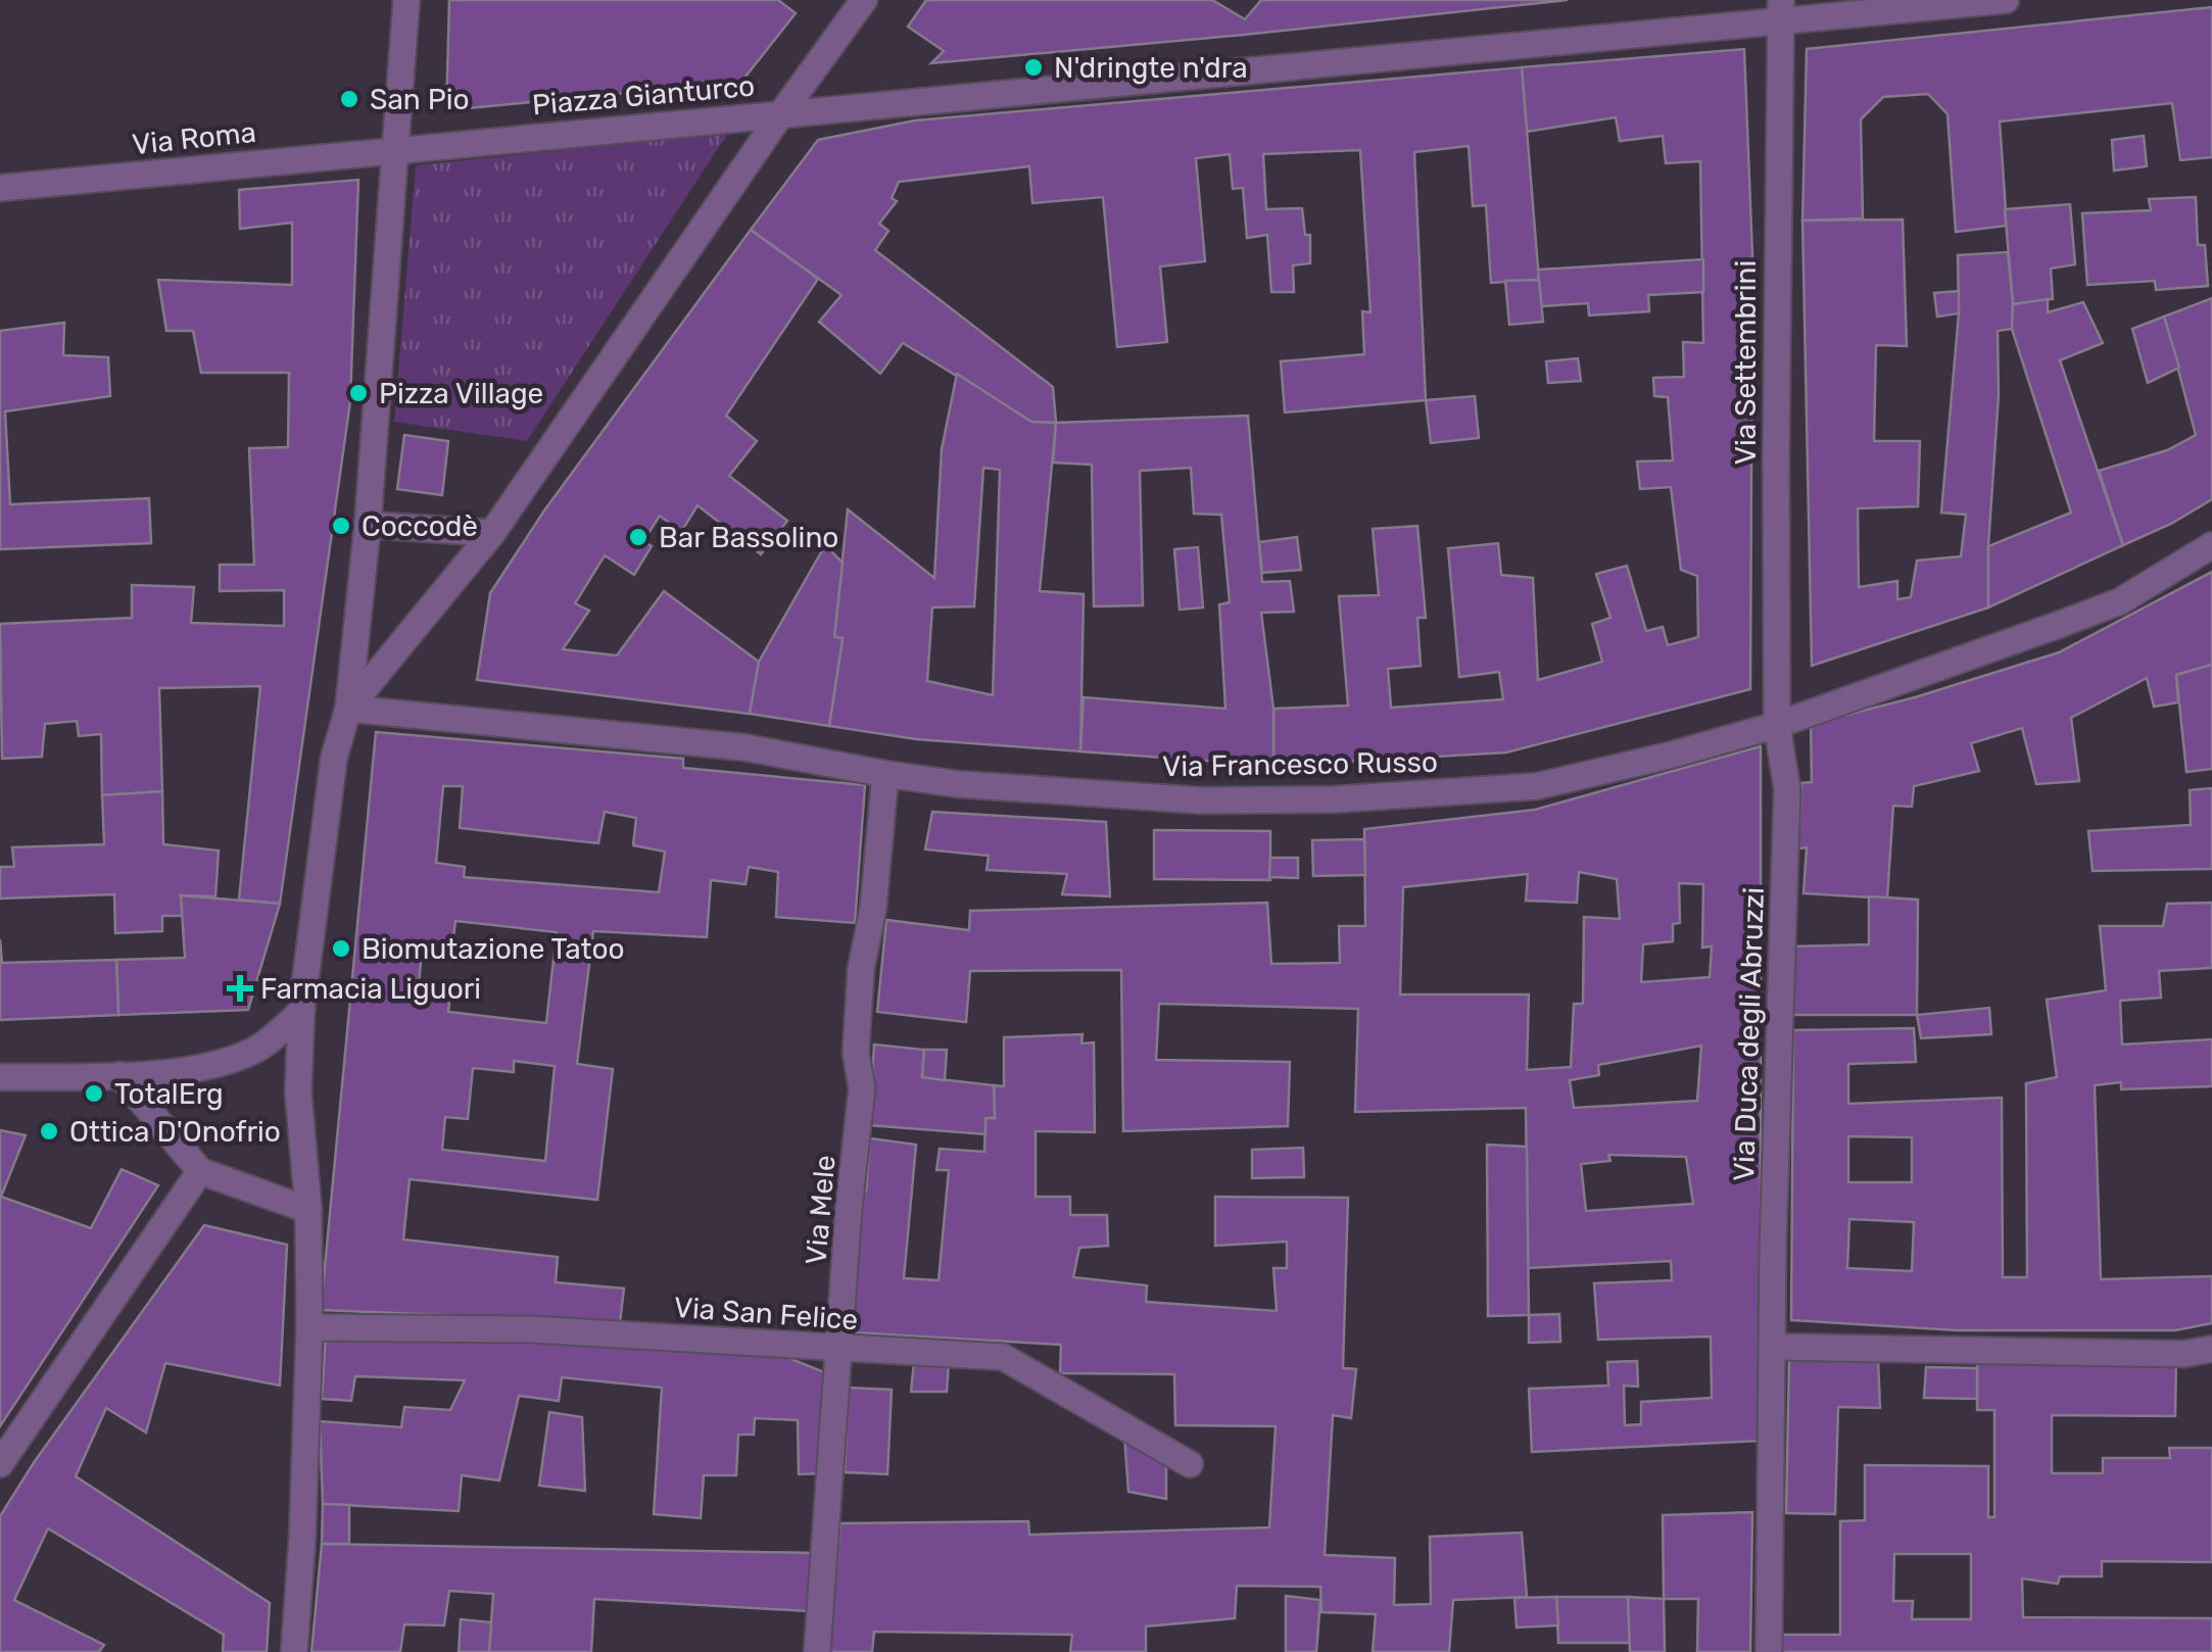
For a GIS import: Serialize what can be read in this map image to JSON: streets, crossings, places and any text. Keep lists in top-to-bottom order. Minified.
{"streets":{"street":["Piazza Gianturco","Via Roma","Via Settembrini","Via Francesco Russo","Via Duca degli Abruzzi","Via Mele","Via San Felice"]},"crossings":[["Piazza Gianturco","Via Roma"],["Piazza Gianturco","Via Francesco Russo"],["Via Settembrini","Via Francesco Russo"],["Via Settembrini","Via Duca degli Abruzzi"],["Via Francesco Russo","Via Duca degli Abruzzi"],["Via Francesco Russo","Via Mele"],["Via Mele","Via San Felice"]],"places":{"other":["N'dringte n'dra","San Pio","Pizza Village","Coccodè","Bar Bassolino","Biomutazione Tatoo","TotalErg","Ottica D'Onofrio"],"health":["Farmacia Liguori"]}}
